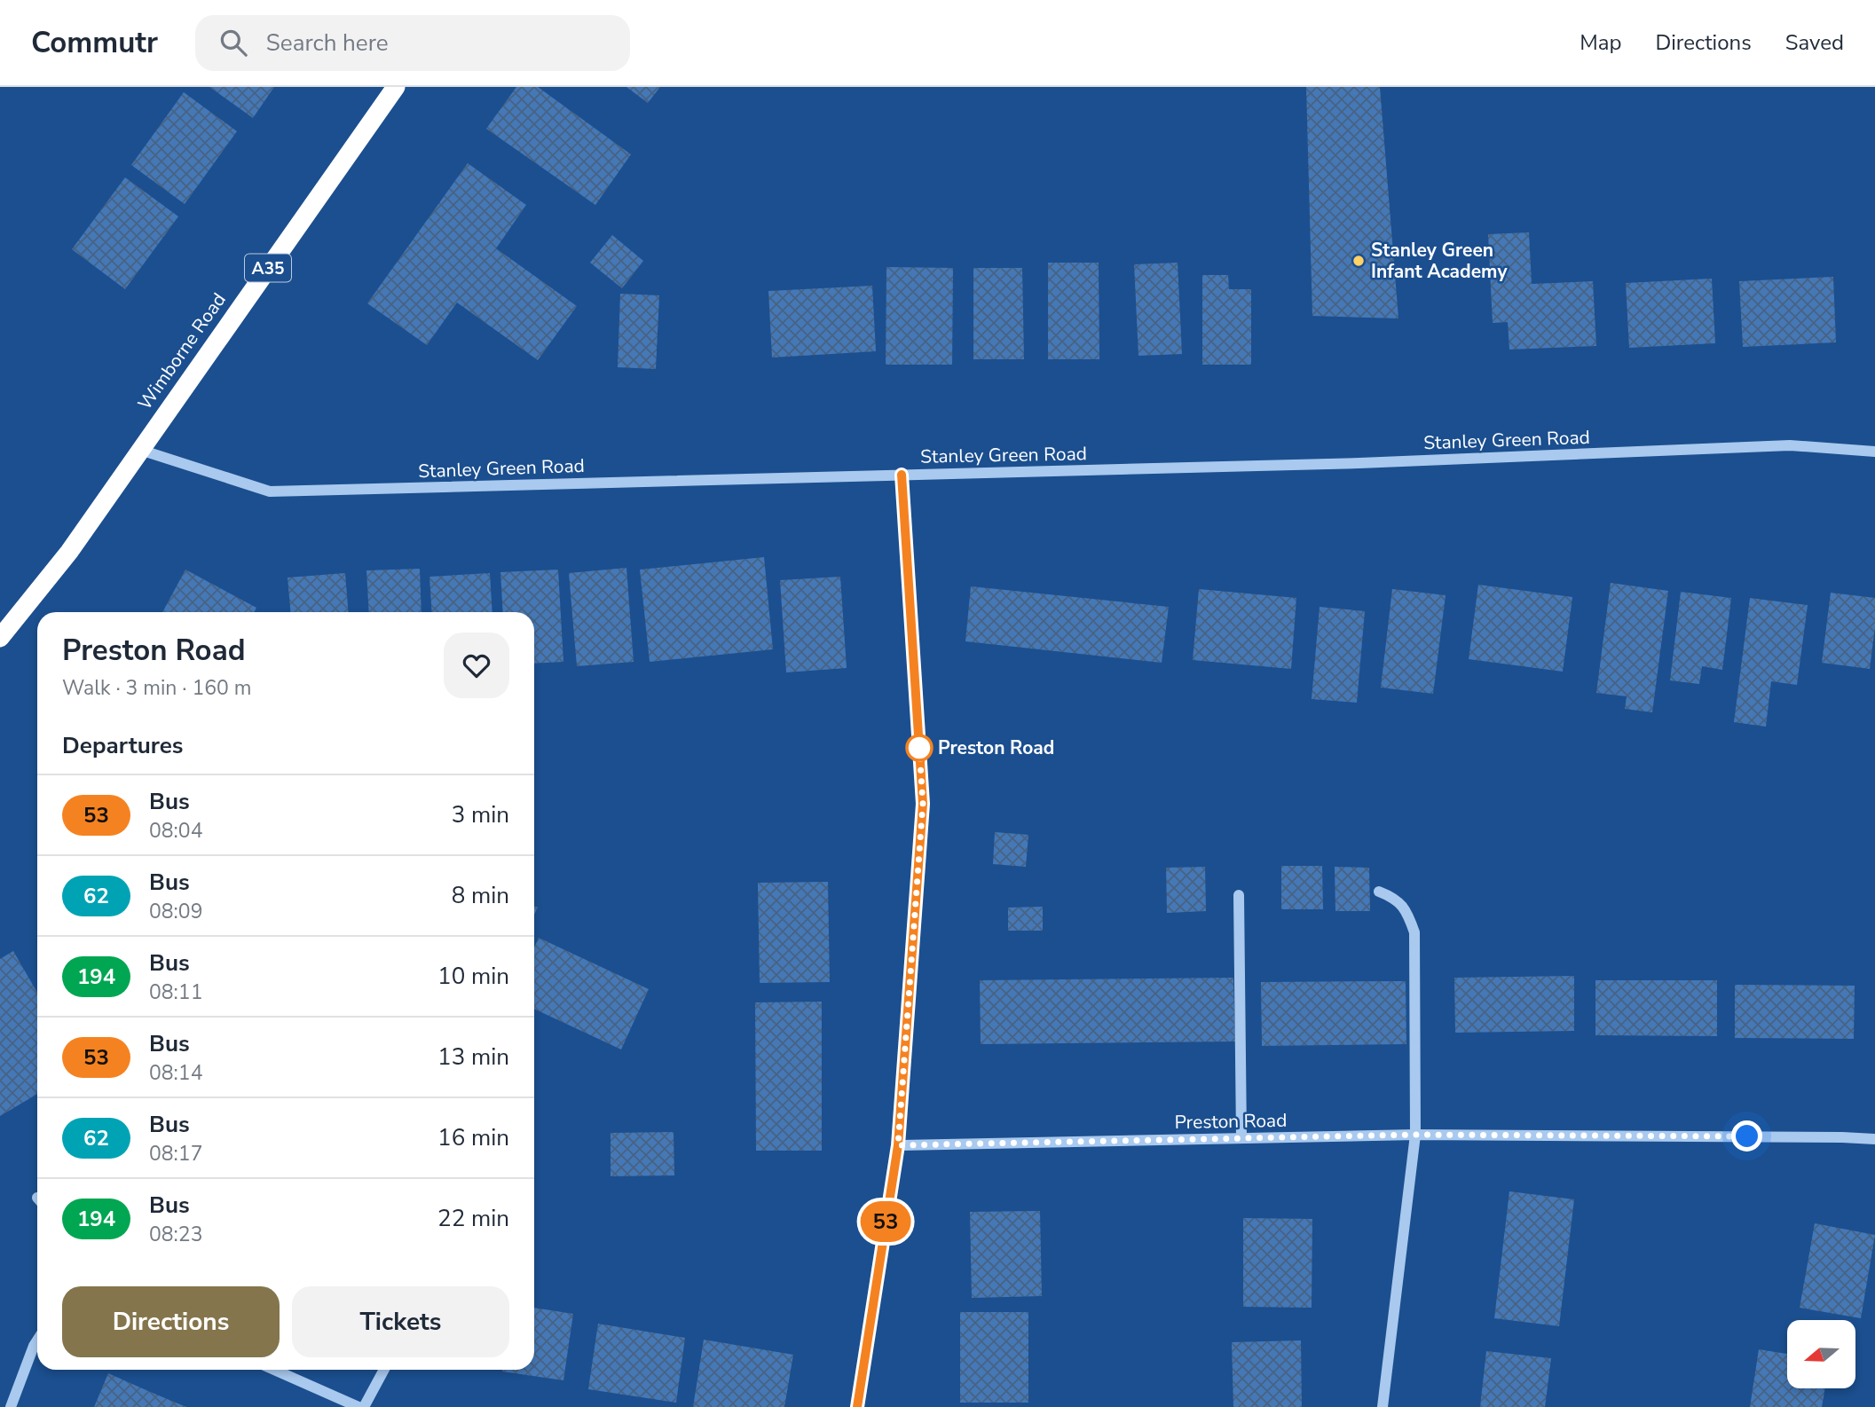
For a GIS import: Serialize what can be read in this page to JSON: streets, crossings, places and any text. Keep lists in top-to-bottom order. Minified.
{"streets":{"highway":["A35","Wimborne Road"],"street":["Stanley Green Road","Preston Road"]},"crossings":[["Wimborne Road","Stanley Green Road"]],"places":["Stanley Green Infant Academy","Preston Road"],"lines":["bus line 53"],"north":"left","page":{"header":"Commutr","search":"Search here","nav":["Map","Directions","Saved"],"on_map":"53","heading":[["Preston Road","Walk · 3 min · 160 m"],"Departures"],"list":[{"mark":"53","name":"Bus","note":"08:04","value":"3 min"},{"mark":"62","name":"Bus","note":"08:09","value":"8 min"},{"mark":"194","name":"Bus","note":"08:11","value":"10 min"},{"mark":"53","name":"Bus","note":"08:14","value":"13 min"},{"mark":"62","name":"Bus","note":"08:17","value":"16 min"},{"mark":"194","name":"Bus","note":"08:23","value":"22 min"}],"buttons":["Directions","Tickets"]}}
